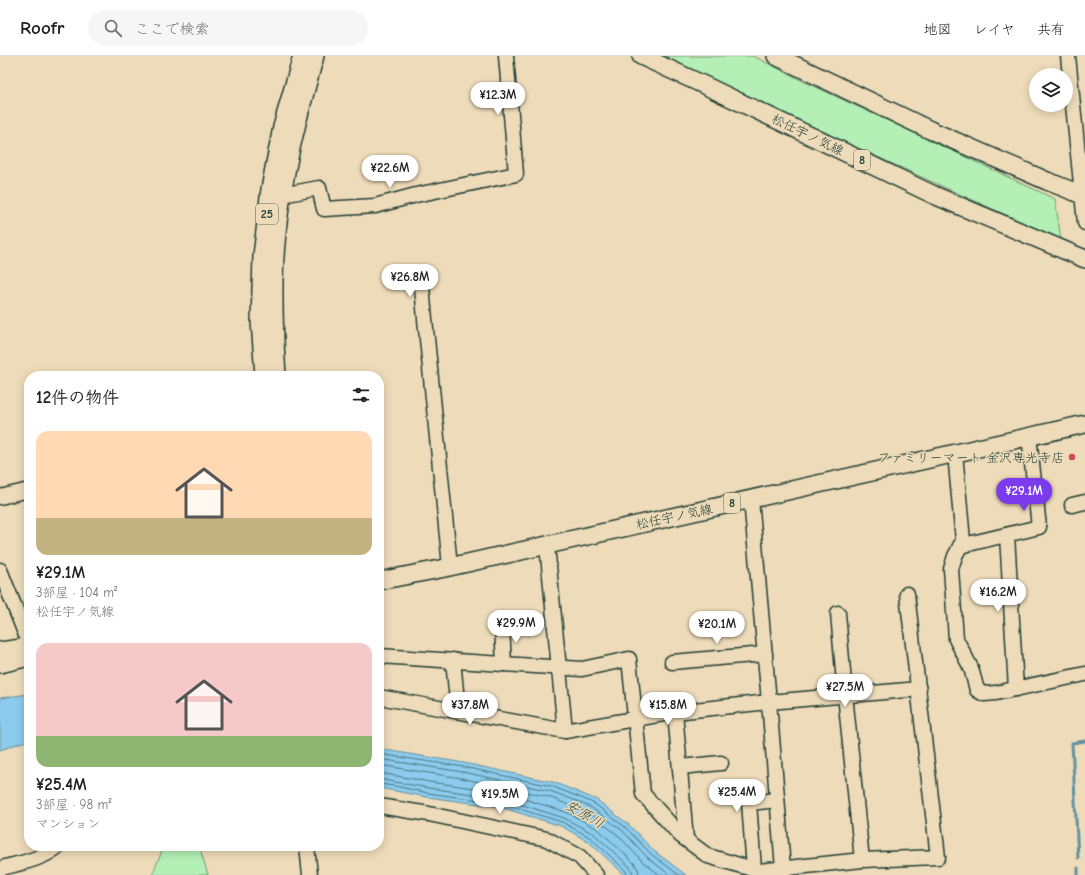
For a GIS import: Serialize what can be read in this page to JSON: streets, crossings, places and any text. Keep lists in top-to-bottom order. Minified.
{"streets":{"main road":["松任宇ノ気線","8","25"]},"water":["安原川"],"places":["ファミリーマート 金沢専光寺店"],"page":{"header":"Roofr","search":"ここで検索","nav":["地図","レイヤ","共有"],"price":["¥12.3M","¥22.6M","¥26.8M","¥29.1M","¥16.2M","¥29.9M","¥20.1M","¥27.5M","¥37.8M","¥15.8M","¥25.4M","¥19.5M"],"heading":"12件の物件","list":[{"name":"¥29.1M","note":"3部屋 · 104 m² · 松任宇ノ気線"},{"name":"¥25.4M","note":"3部屋 · 98 m² · マンション"}]}}
